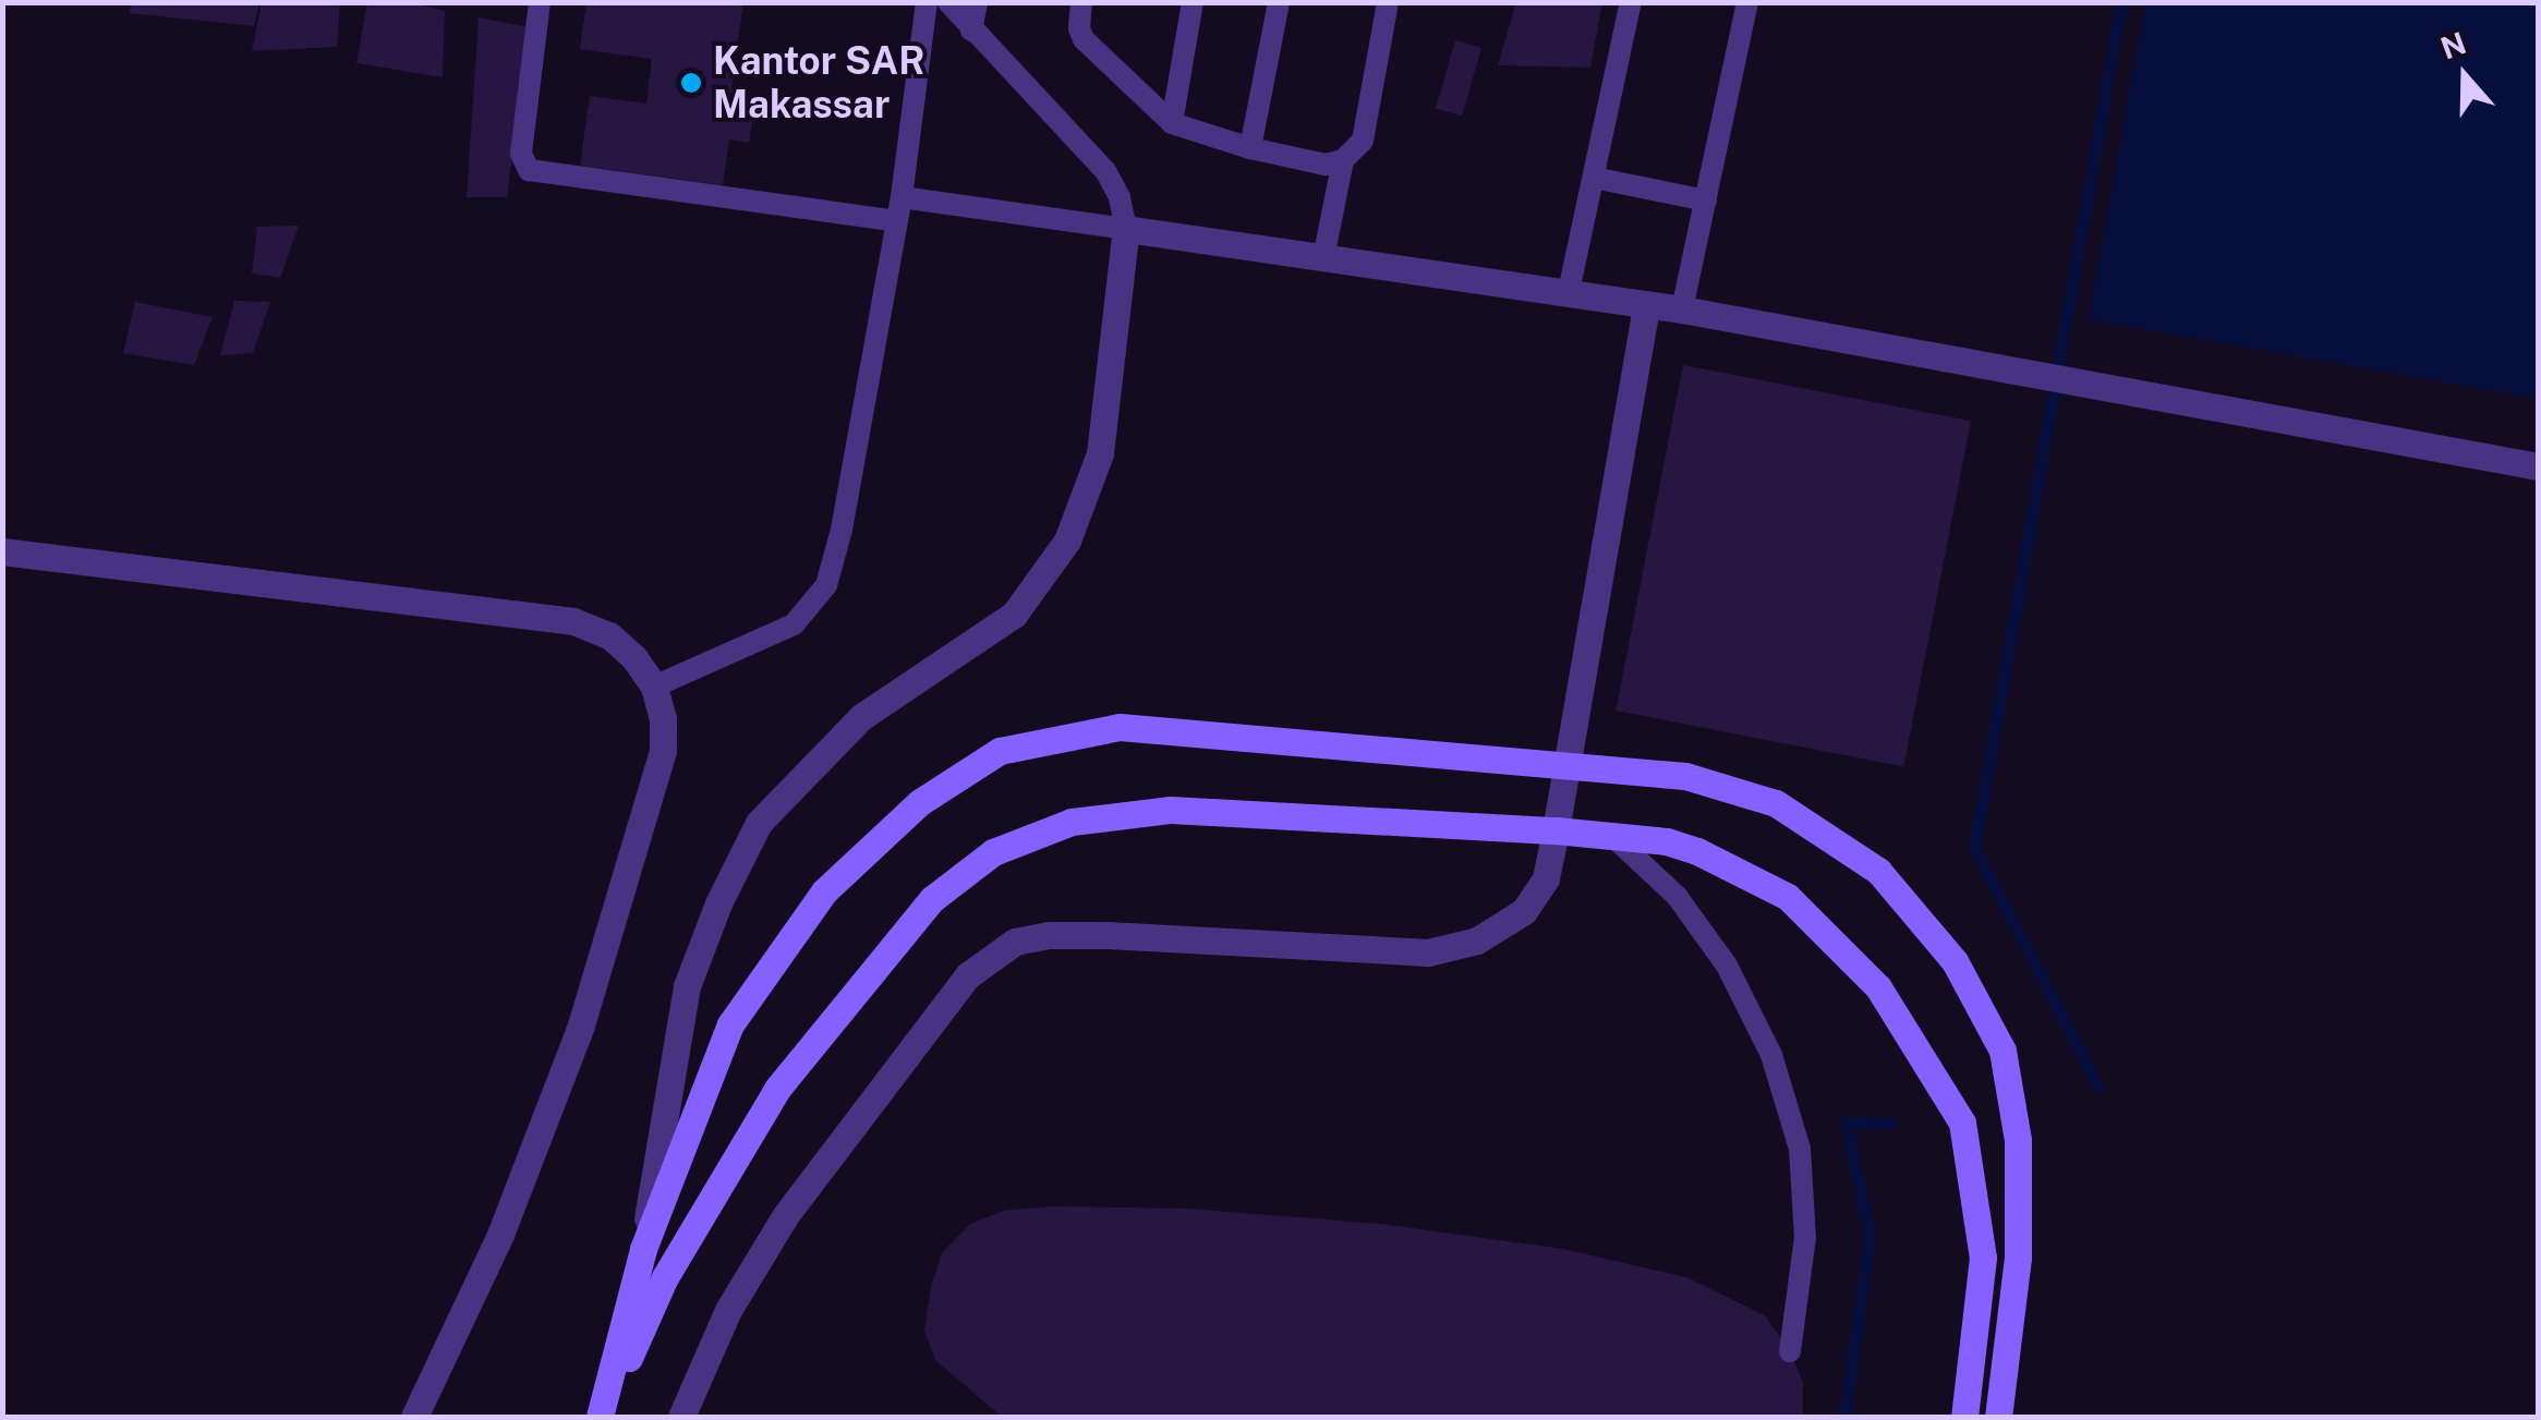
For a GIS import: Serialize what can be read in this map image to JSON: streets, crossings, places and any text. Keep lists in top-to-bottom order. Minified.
{"places":["Kantor SAR Makassar"],"north":"top"}
